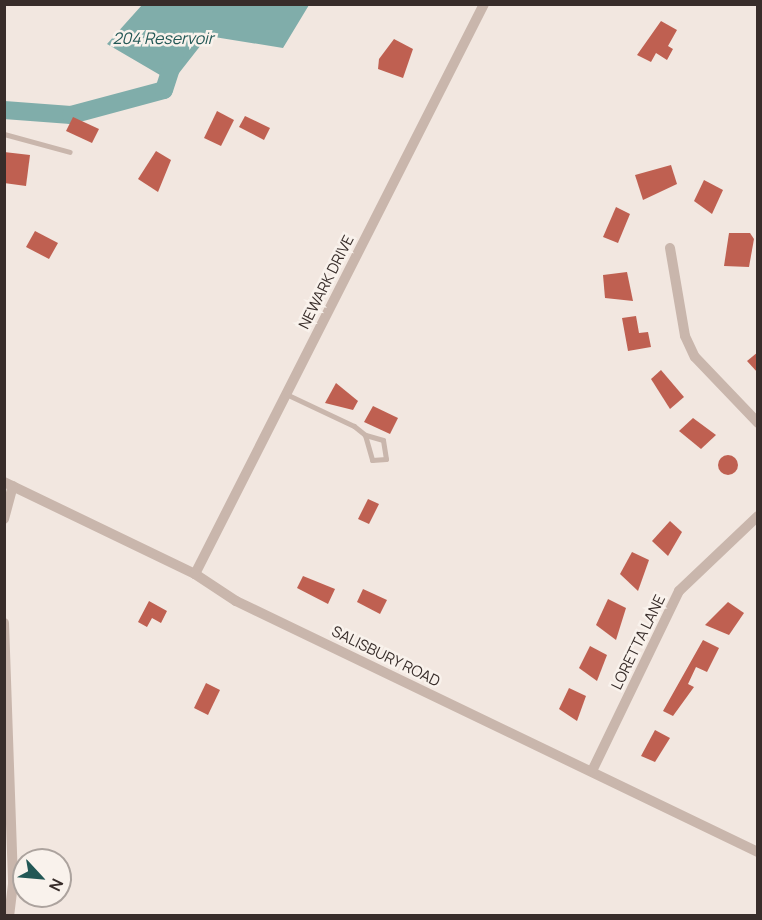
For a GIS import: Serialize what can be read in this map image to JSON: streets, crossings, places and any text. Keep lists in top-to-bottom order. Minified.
{"streets":{"street":["NEWARK DRIVE","LORETTA LANE","SALISBURY ROAD"]},"crossings":[["NEWARK DRIVE","SALISBURY ROAD"],["LORETTA LANE","SALISBURY ROAD"]],"water":["204 Reservoir"],"north":"bottom right"}
